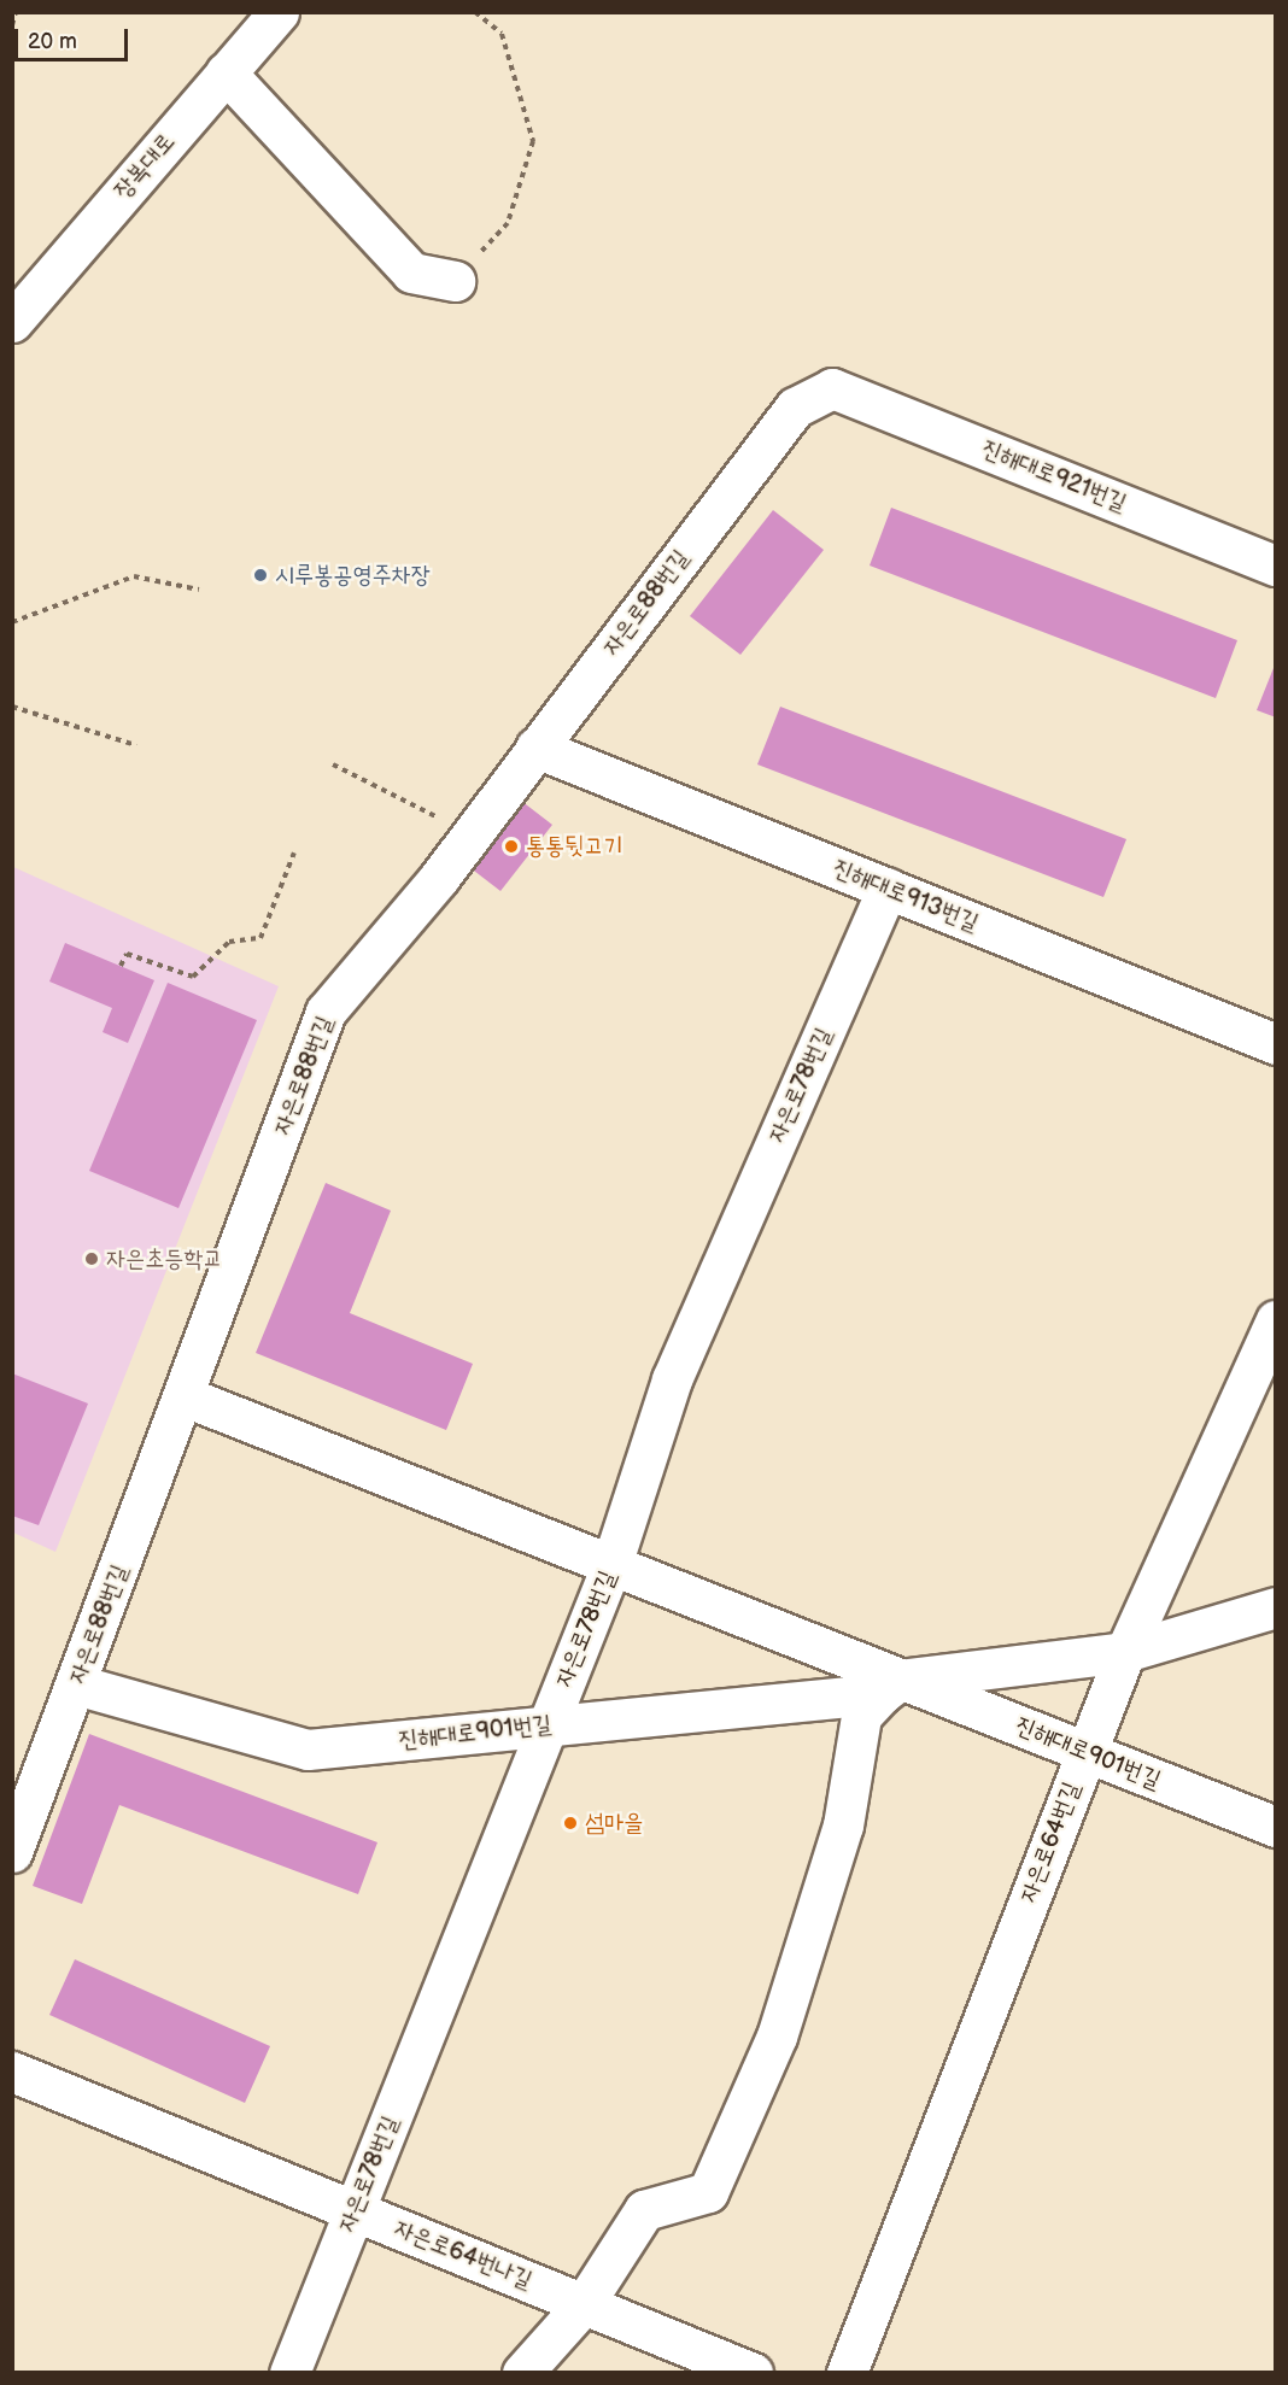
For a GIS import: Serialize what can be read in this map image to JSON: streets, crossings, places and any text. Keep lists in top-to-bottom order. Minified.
{"streets":{"street":["장복대로","진해대로921번길","자은로88번길","진해대로913번길","자은로78번길","진해대로901번길","자은로64번길","자은로64번나길"]},"crossings":[["진해대로921번길","자은로88번길"],["자은로88번길","진해대로913번길"],["자은로88번길","진해대로901번길"],["진해대로913번길","자은로78번길"],["자은로78번길","진해대로901번길"],["자은로78번길","자은로64번나길"],["진해대로901번길","자은로64번길"]],"places":["시루봉공영주차장","통통뒷고기","자은초등학교","섬마을"],"scale_bar":"20 m"}
